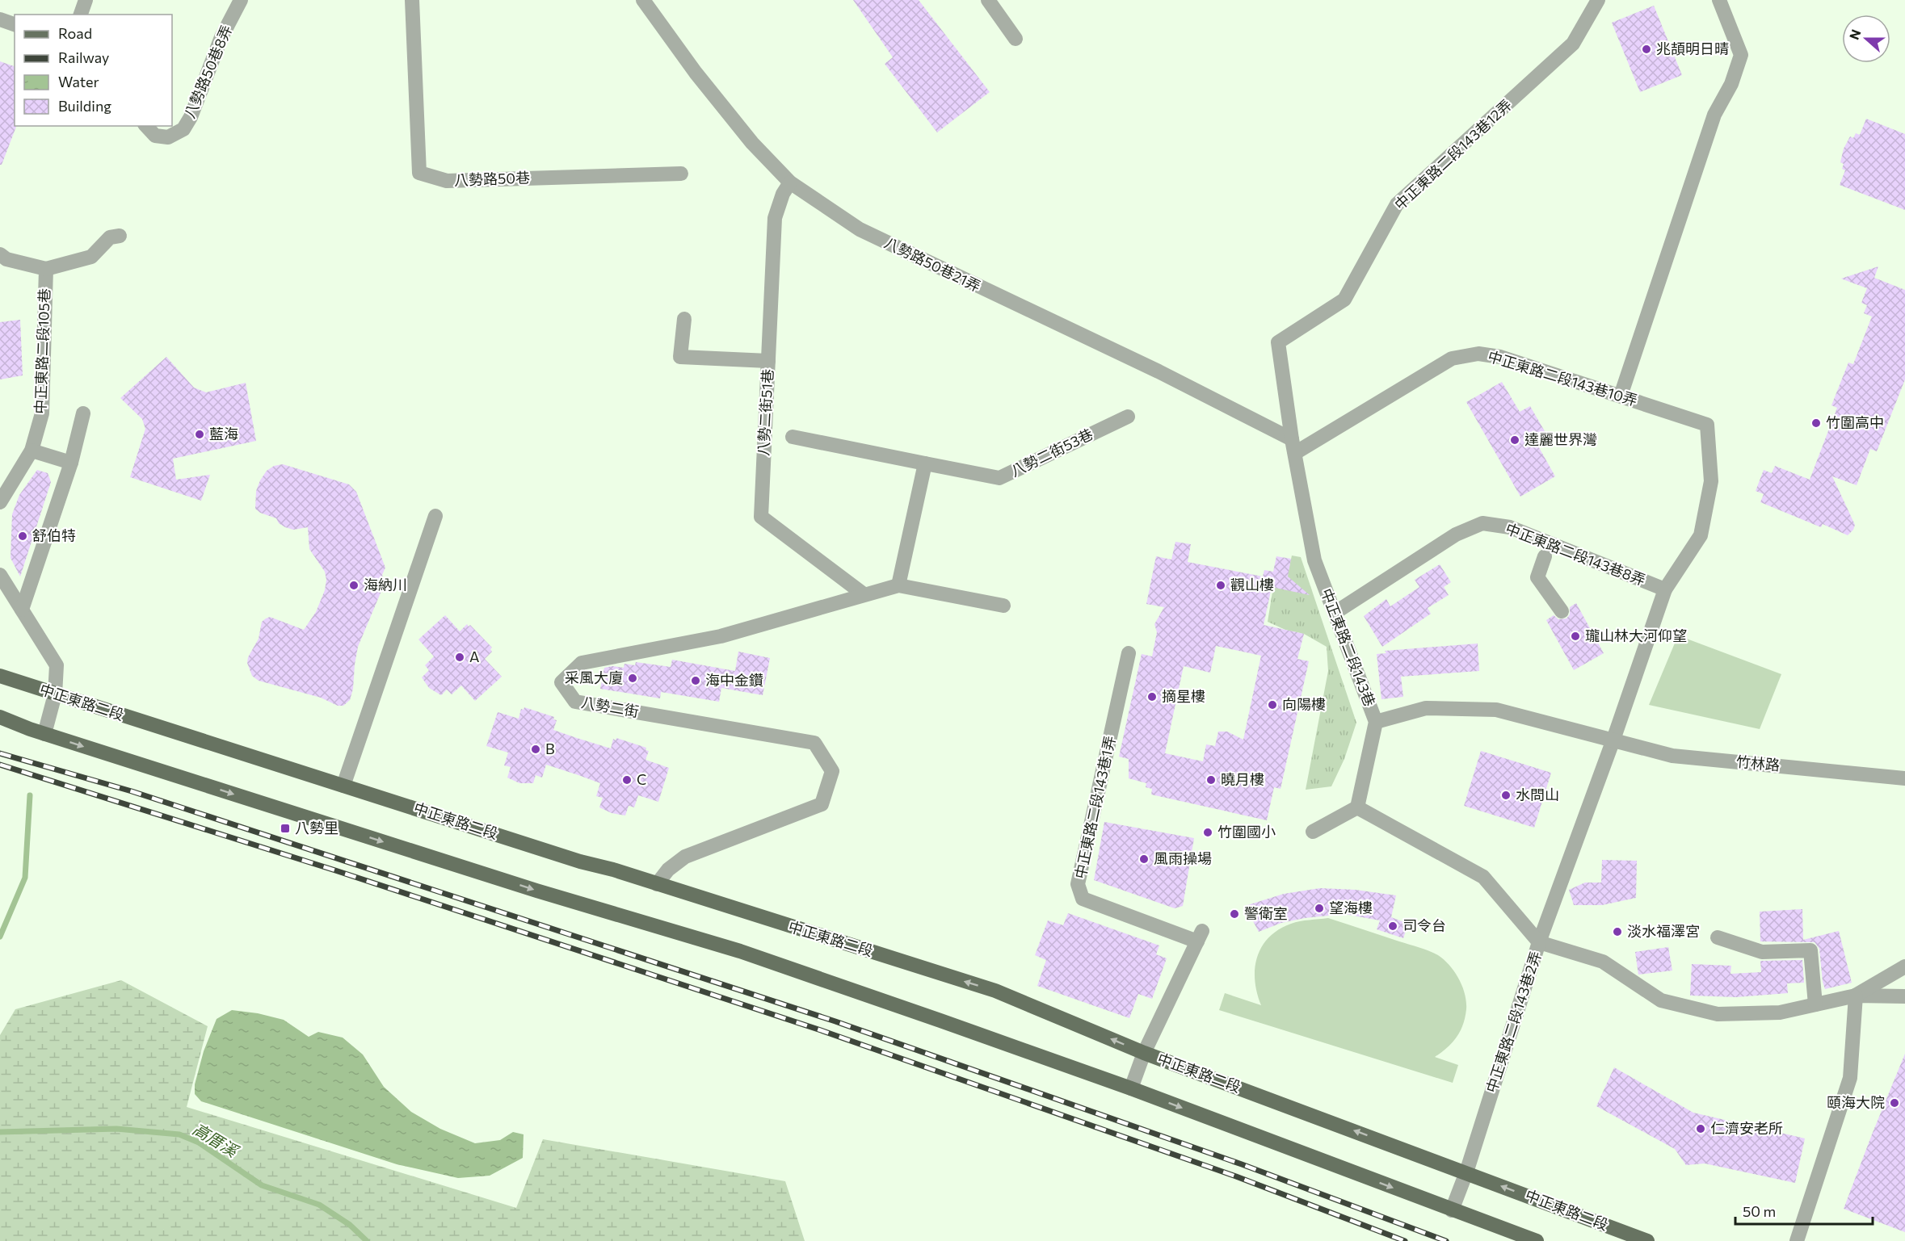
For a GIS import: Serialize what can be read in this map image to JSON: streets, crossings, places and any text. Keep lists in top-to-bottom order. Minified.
{"streets":{"main road":["中正東路二段"],"street":["八勢路50巷8弄","中正東路二段143巷12弄","八勢路50巷","八勢路50巷21弄","中正東路二段105巷","中正東路二段143巷10弄","八勢二街51巷","八勢二街53巷","中正東路二段143巷8弄","中正東路二段143巷","八勢二街","竹林路","中正東路二段143巷1弄","中正東路二段143巷2弄"]},"crossings":[["中正東路二段143巷12弄","八勢路50巷21弄"],["中正東路二段143巷12弄","中正東路二段143巷10弄"],["中正東路二段143巷12弄","中正東路二段143巷"],["八勢路50巷21弄","中正東路二段143巷10弄"],["八勢路50巷21弄","八勢二街51巷"],["八勢路50巷21弄","中正東路二段143巷"],["中正東路二段143巷10弄","中正東路二段143巷8弄"],["中正東路二段143巷10弄","中正東路二段143巷"],["八勢二街51巷","八勢二街"],["中正東路二段143巷8弄","中正東路二段143巷"],["中正東路二段143巷","竹林路"],["中正東路二段143巷","中正東路二段143巷2弄"],["中正東路二段","八勢二街"],["中正東路二段","中正東路二段143巷1弄"],["中正東路二段","中正東路二段143巷2弄"]],"water":["高厝溪"],"places":{"other":["兆頡明日晴","竹圍高中","藍海","達麗世界灣","舒伯特","海納川","觀山樓","瓏山林大河仰望","A","采風大廈","海中金鑽","摘星樓","向陽樓","B","C","曉月樓","水問山","竹圍國小","風雨操場","望海樓","警衛室","司令台","淡水福澤宮","頤海大院","仁濟安老所"],"transit":["八勢里"]},"legend":["Road","Railway","Water","Building"],"scale_bar":"50 m","north":"left"}
